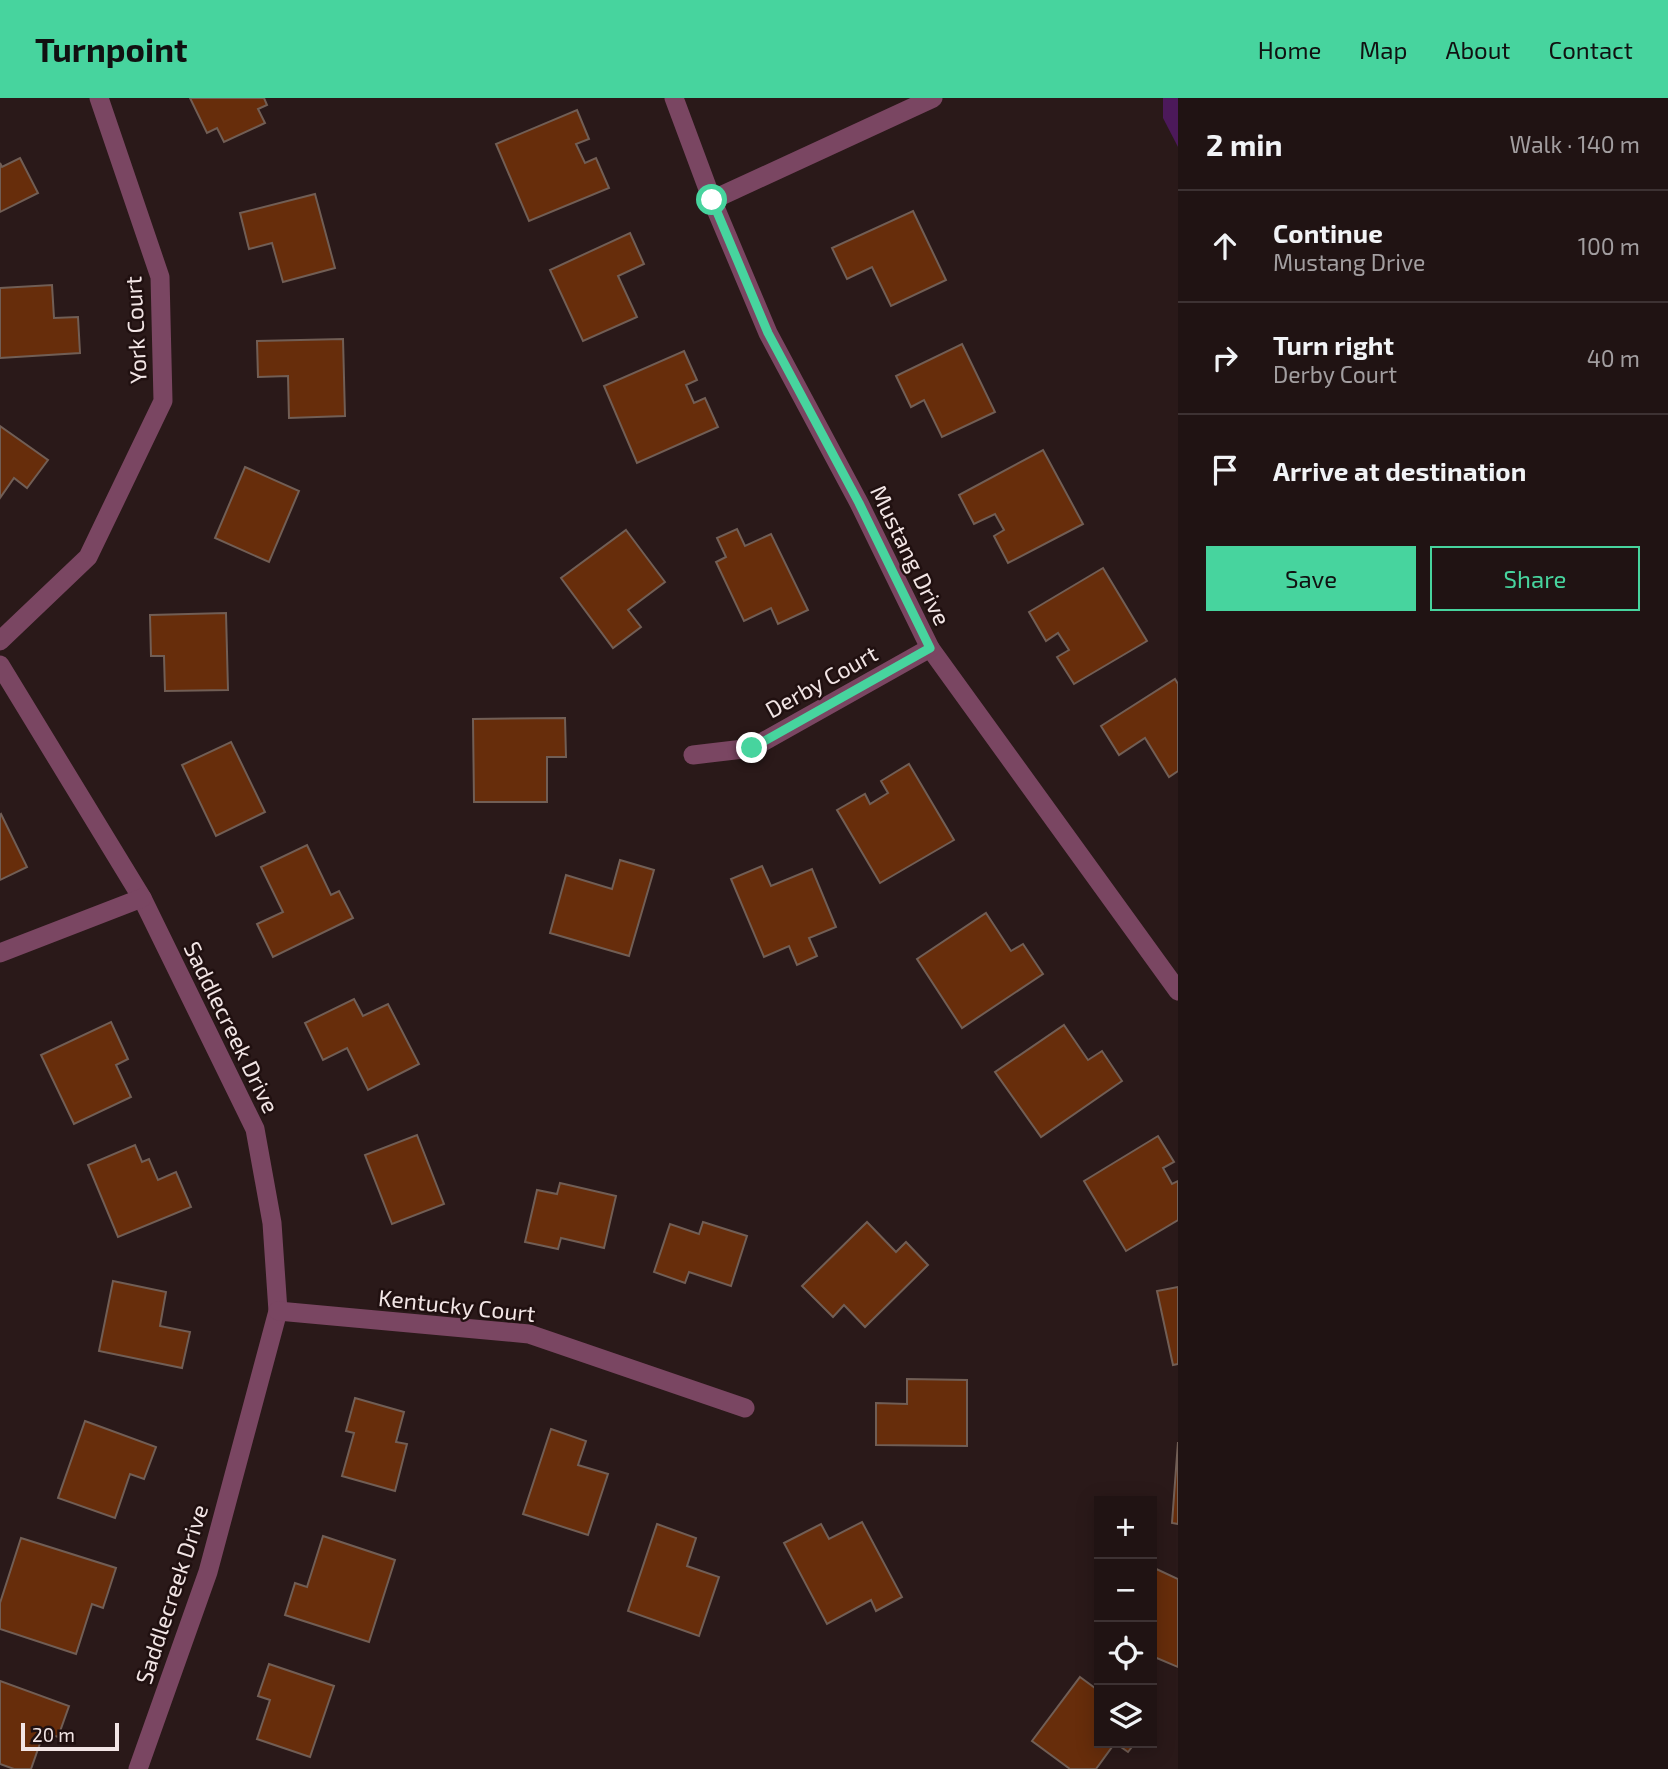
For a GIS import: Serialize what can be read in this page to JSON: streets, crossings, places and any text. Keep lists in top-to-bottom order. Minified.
{"streets":{"street":["York Court","Mustang Drive","Derby Court","Saddlecreek Drive","Kentucky Court"]},"crossings":[["Mustang Drive","Derby Court"],["Saddlecreek Drive","Kentucky Court"]],"scale_bar":"20 m","page":{"header":"Turnpoint","nav":["Home","Map","About","Contact"],"heading":["2 min","Walk · 140 m"],"list":[["Continue","Mustang Drive","100 m"],["Turn right","Derby Court","40 m"],"Arrive at destination"],"buttons":["Save","Share"],"map_buttons":["+","−"],"scale":"20 m"}}
